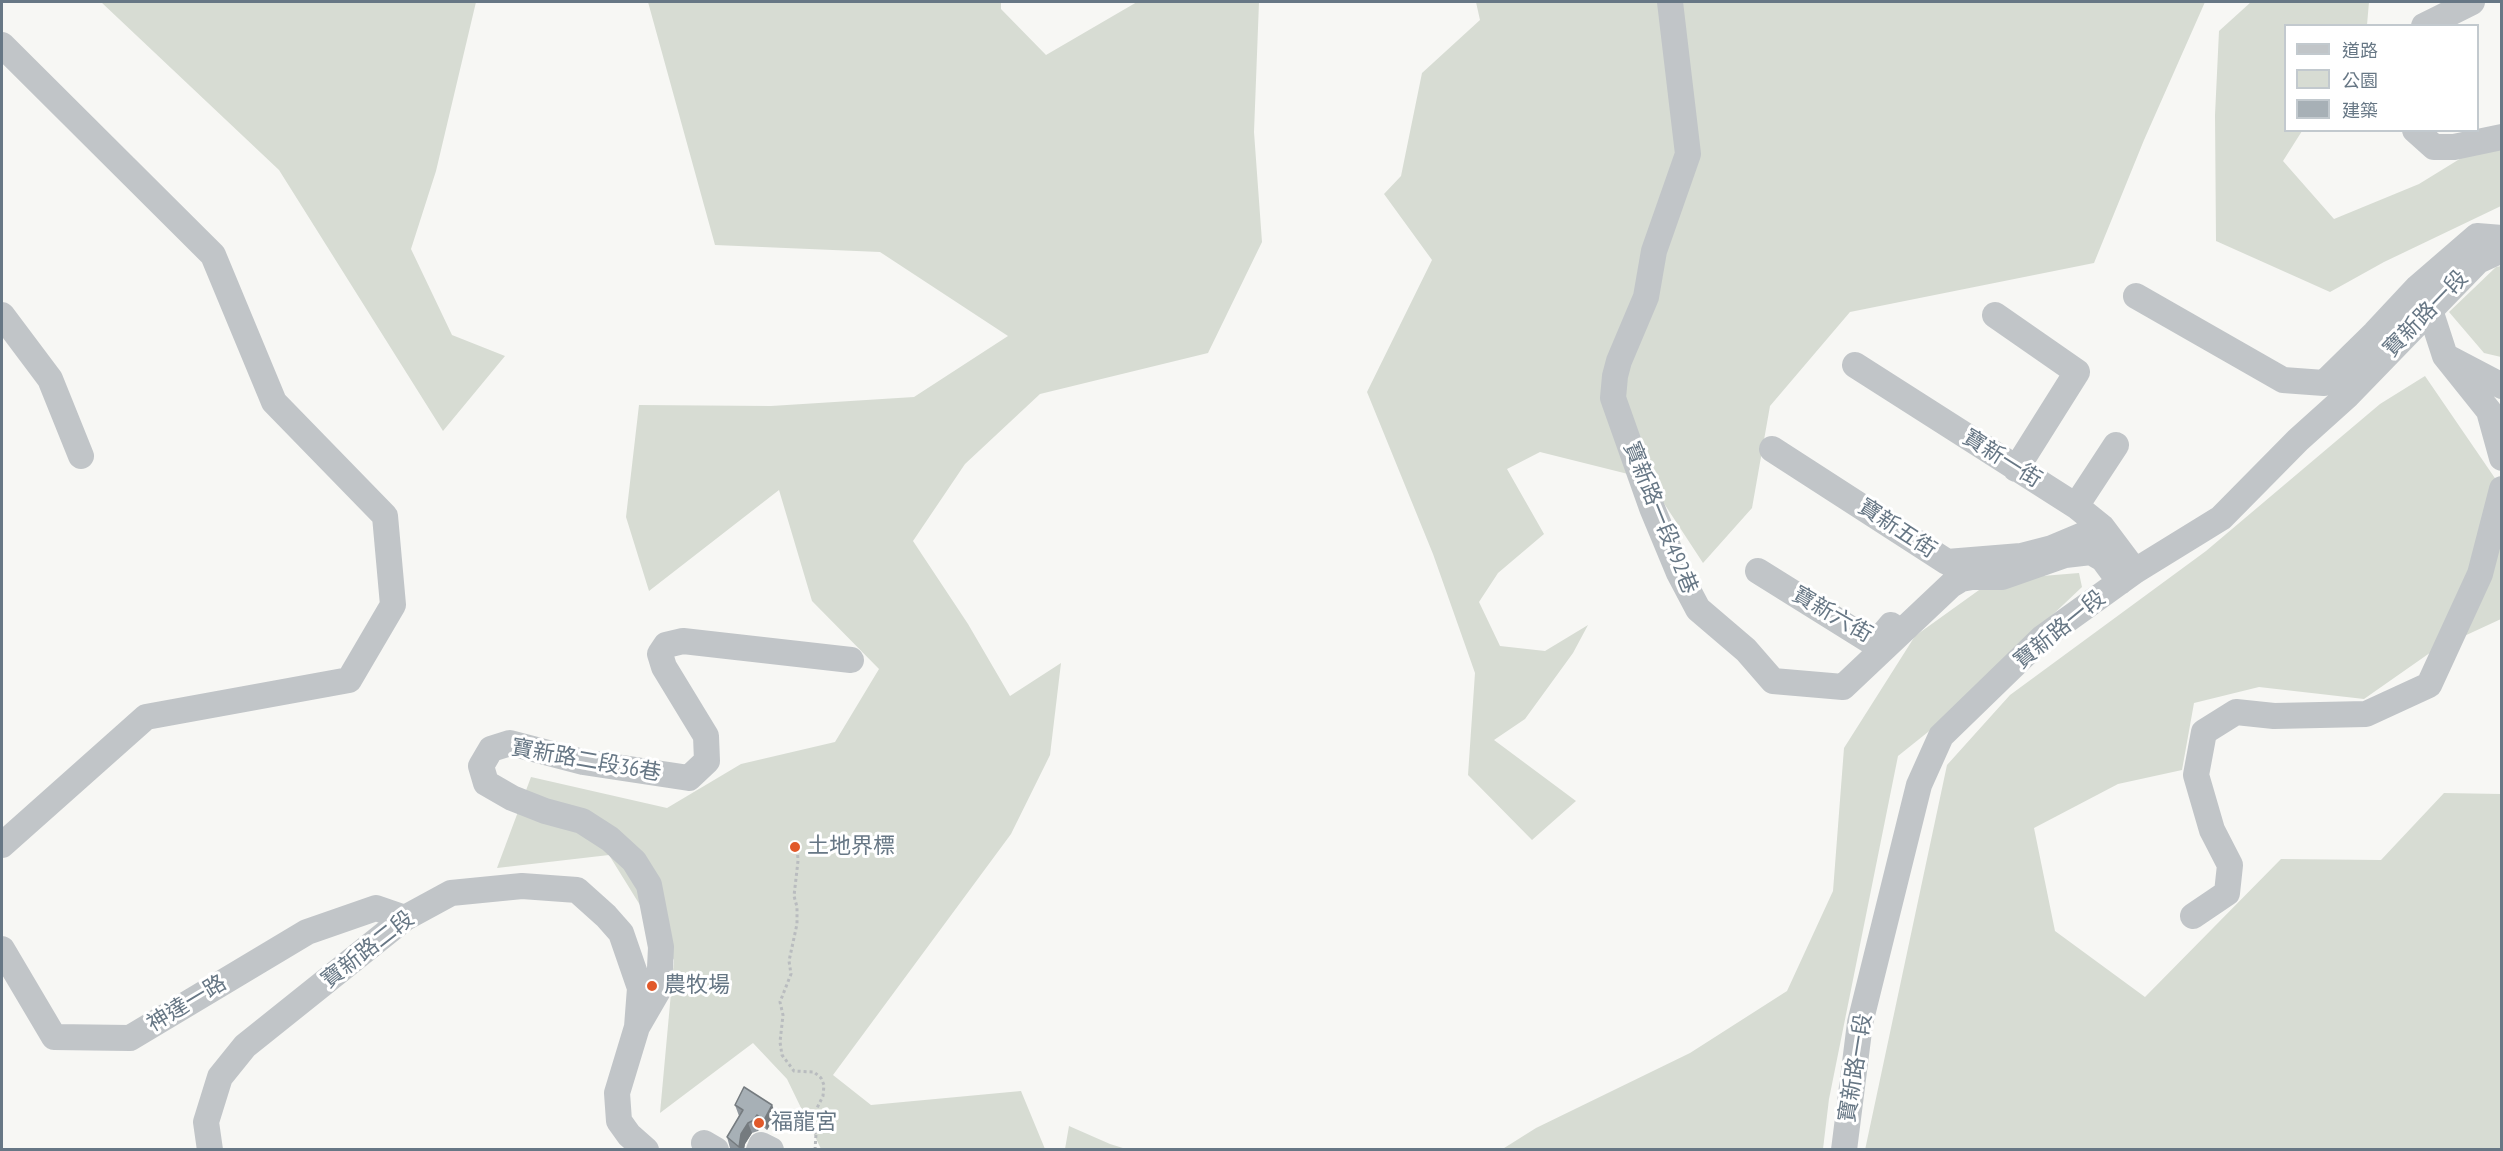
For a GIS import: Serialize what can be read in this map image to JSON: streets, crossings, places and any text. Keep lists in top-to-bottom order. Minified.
{"streets":{"street":["寶新路一段","寶新一街","寶新路一段492巷","寶新五街","寶新六街","寶新路二段36巷","寶新路二段","神達一路"]},"crossings":[["寶新路一段","寶新一街"],["寶新路一段","寶新路一段492巷"],["寶新一街","寶新路一段492巷"],["寶新一街","寶新五街"],["寶新五街","寶新六街"],["寶新路二段36巷","寶新路二段"],["寶新路二段","神達一路"]],"places":["土地界標","農牧場","福龍宮"],"legend":["道路","公園","建築"]}
